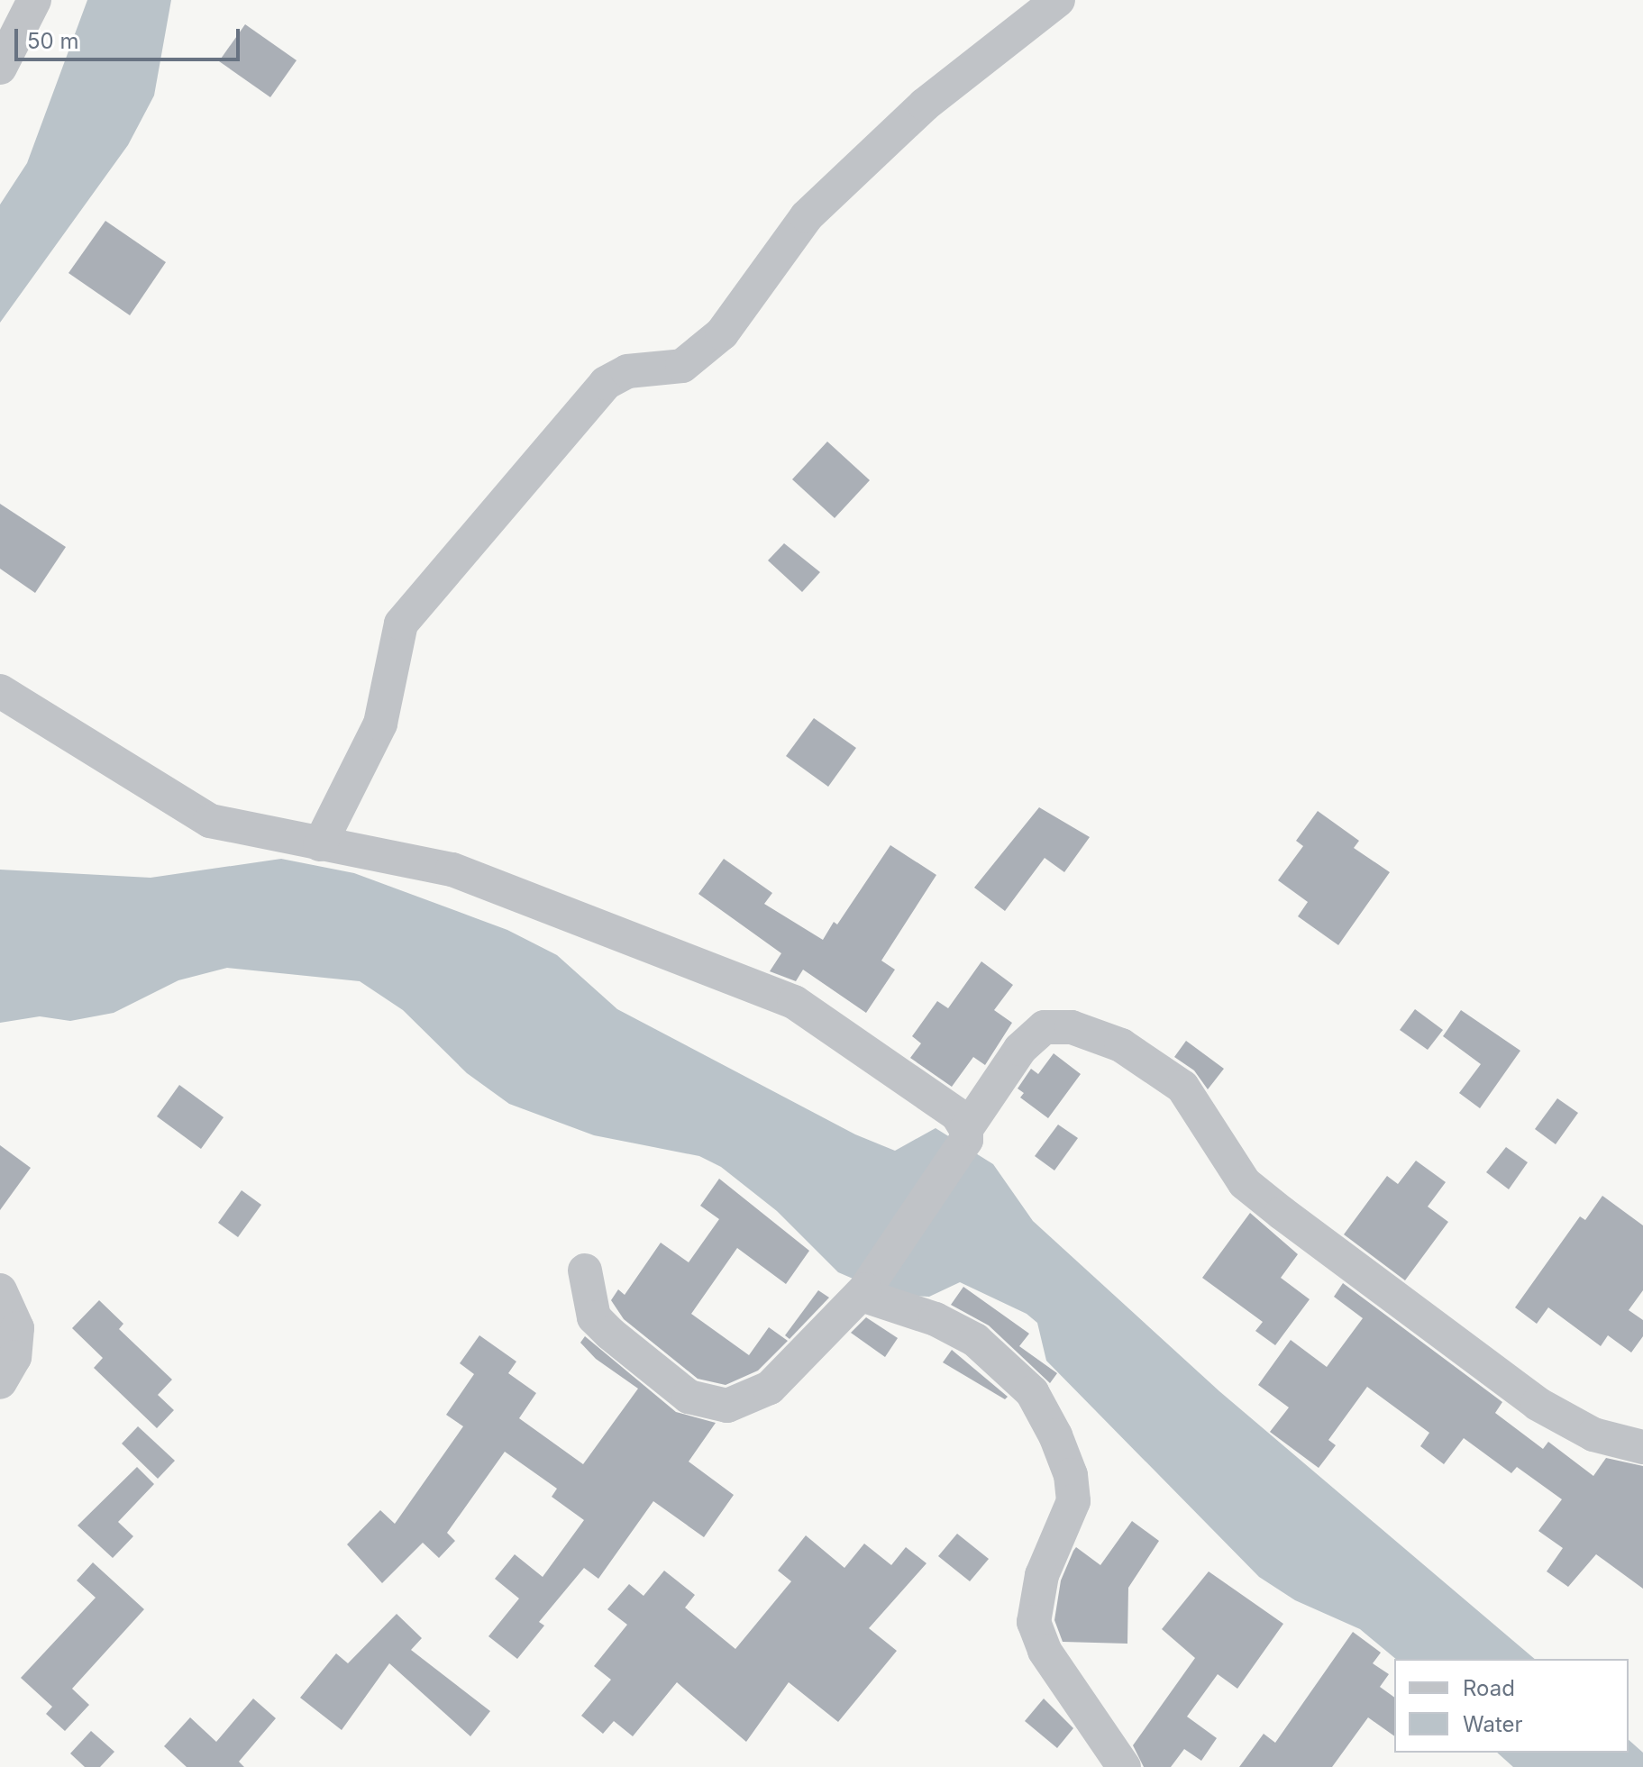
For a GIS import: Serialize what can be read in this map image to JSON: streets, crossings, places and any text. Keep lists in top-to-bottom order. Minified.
{"legend":["Road","Water"],"scale_bar":"50 m"}
